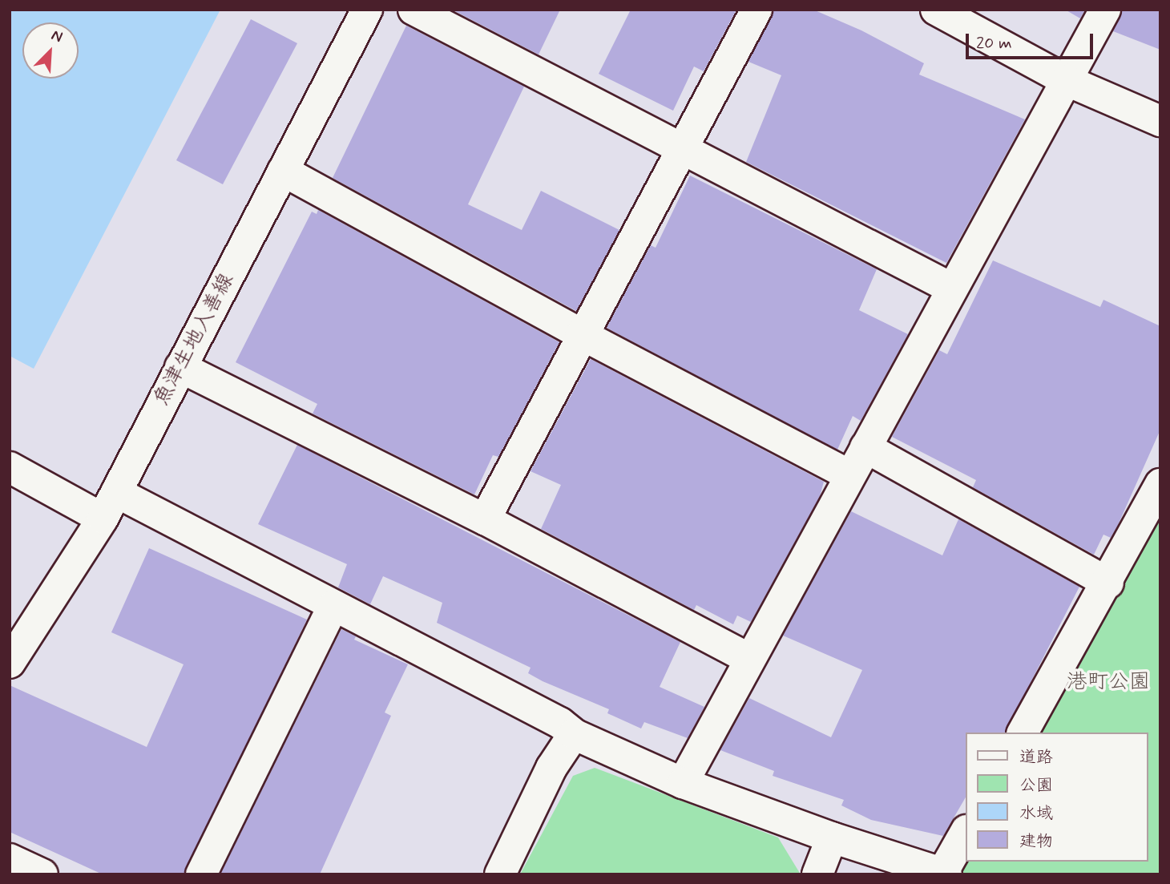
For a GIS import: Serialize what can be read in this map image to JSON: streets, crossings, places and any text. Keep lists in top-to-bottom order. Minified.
{"streets":{"street":["魚津生地入善線"]},"parks":["港町公園"],"legend":["道路","公園","水域","建物"],"scale_bar":"20 m","north":"top right"}
